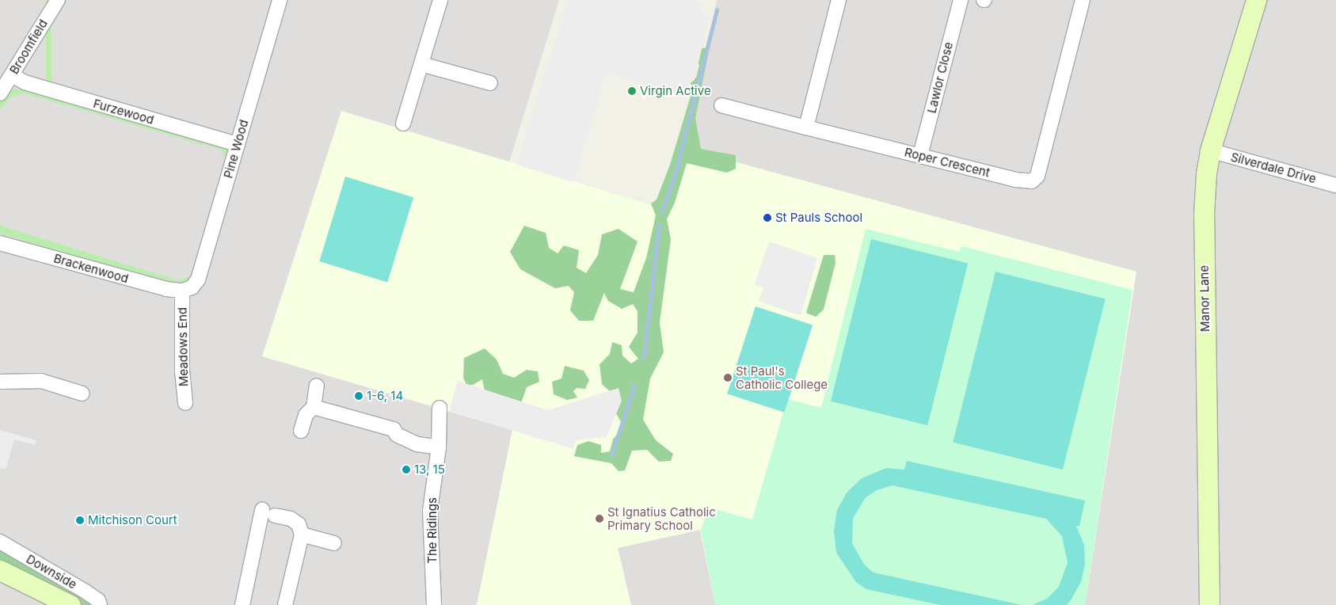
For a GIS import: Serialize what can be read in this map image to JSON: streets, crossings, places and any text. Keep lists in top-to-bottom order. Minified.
{"streets":{"street":["Broomfield","Lawlor Close","Furzewood","Pine Wood","Roper Crescent","Silverdale Drive","Brackenwood","Manor Lane","Meadows End","The Ridings","Downside"]},"crossings":[["Broomfield","Furzewood"],["Lawlor Close","Roper Crescent"],["Furzewood","Pine Wood"],["Pine Wood","Brackenwood"],["Pine Wood","Meadows End"],["Silverdale Drive","Manor Lane"],["Brackenwood","Meadows End"]],"places":["Virgin Active","St Pauls School","St Paul's Catholic College","1-6, 14","13, 15","St Ignatius Catholic Primary School","Mitchison Court"]}
